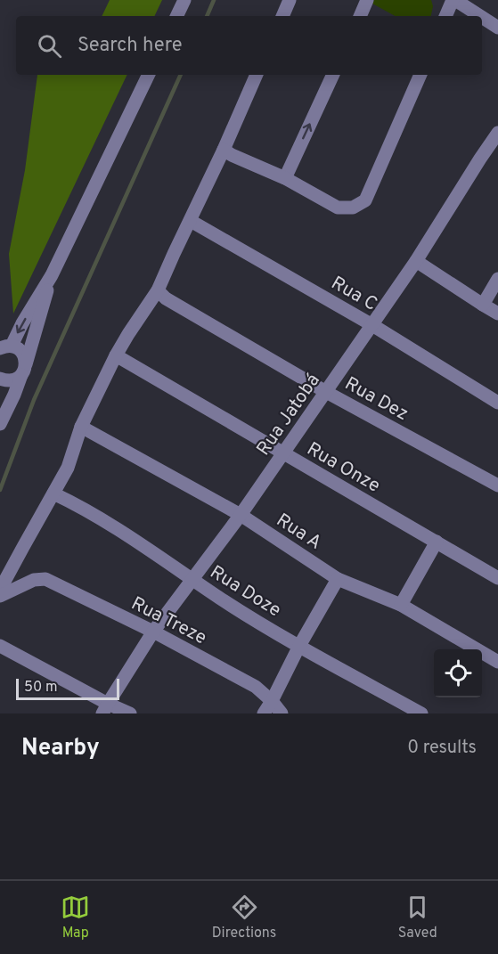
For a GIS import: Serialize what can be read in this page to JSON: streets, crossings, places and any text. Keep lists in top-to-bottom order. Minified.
{"streets":{"street":["Rua C","Rua Dez","Rua Jatobá","Rua Onze","Rua A","Rua Doze","Rua Treze"]},"crossings":[["Rua C","Rua Jatobá"],["Rua Dez","Rua Jatobá"],["Rua Jatobá","Rua Onze"],["Rua Jatobá","Rua A"],["Rua Jatobá","Rua Doze"],["Rua Jatobá","Rua Treze"]],"scale_bar":"50 m","page":{"search":"Search here","scale":"50 m","heading":["Nearby","0 results"],"nav":["Map","Directions","Saved"]}}
